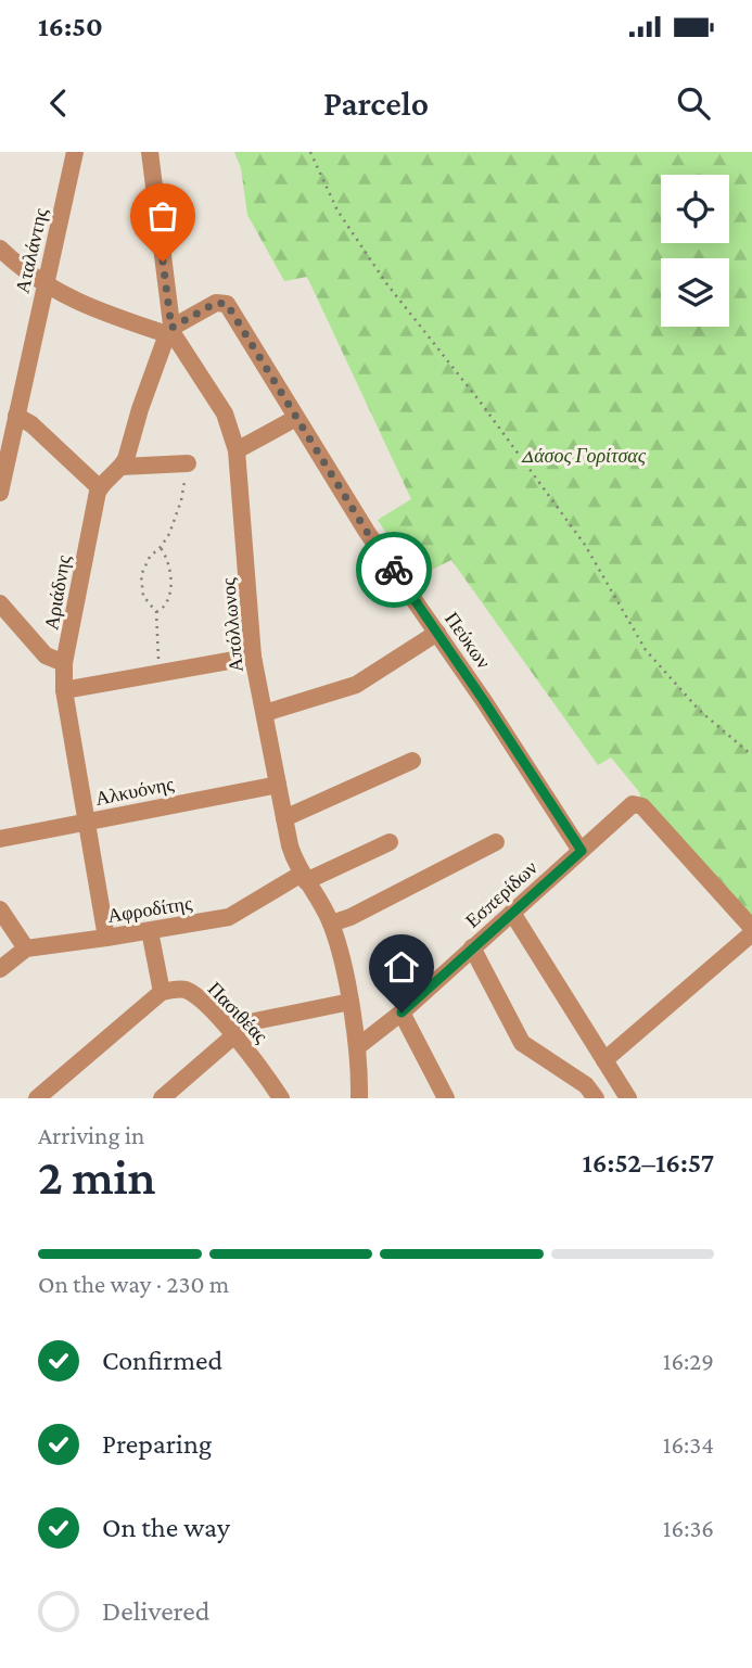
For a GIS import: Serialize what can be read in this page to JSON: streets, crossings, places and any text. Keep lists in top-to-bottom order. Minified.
{"streets":{"street":["Αταλάντης","Αριάδνης","Απόλλωνος","Πεύκων","Αλκυόνης","Εσπερίδων","Αφροδίτης","Πασιθέας"]},"crossings":[["Αριάδνης","Αλκυόνης"],["Αριάδνης","Αφροδίτης"],["Απόλλωνος","Πεύκων"],["Απόλλωνος","Αλκυόνης"],["Απόλλωνος","Εσπερίδων"],["Απόλλωνος","Αφροδίτης"],["Πεύκων","Εσπερίδων"]],"parks":["Δάσος Γορίτσας"],"page":{"status":"16:50","header":"Parcelo","heading":["2 min","Arriving in","16:52–16:57"],"bar":"On the way · 230 m","list":[["Confirmed","16:29"],["Preparing","16:34"],["On the way","16:36"],"Delivered"]}}
